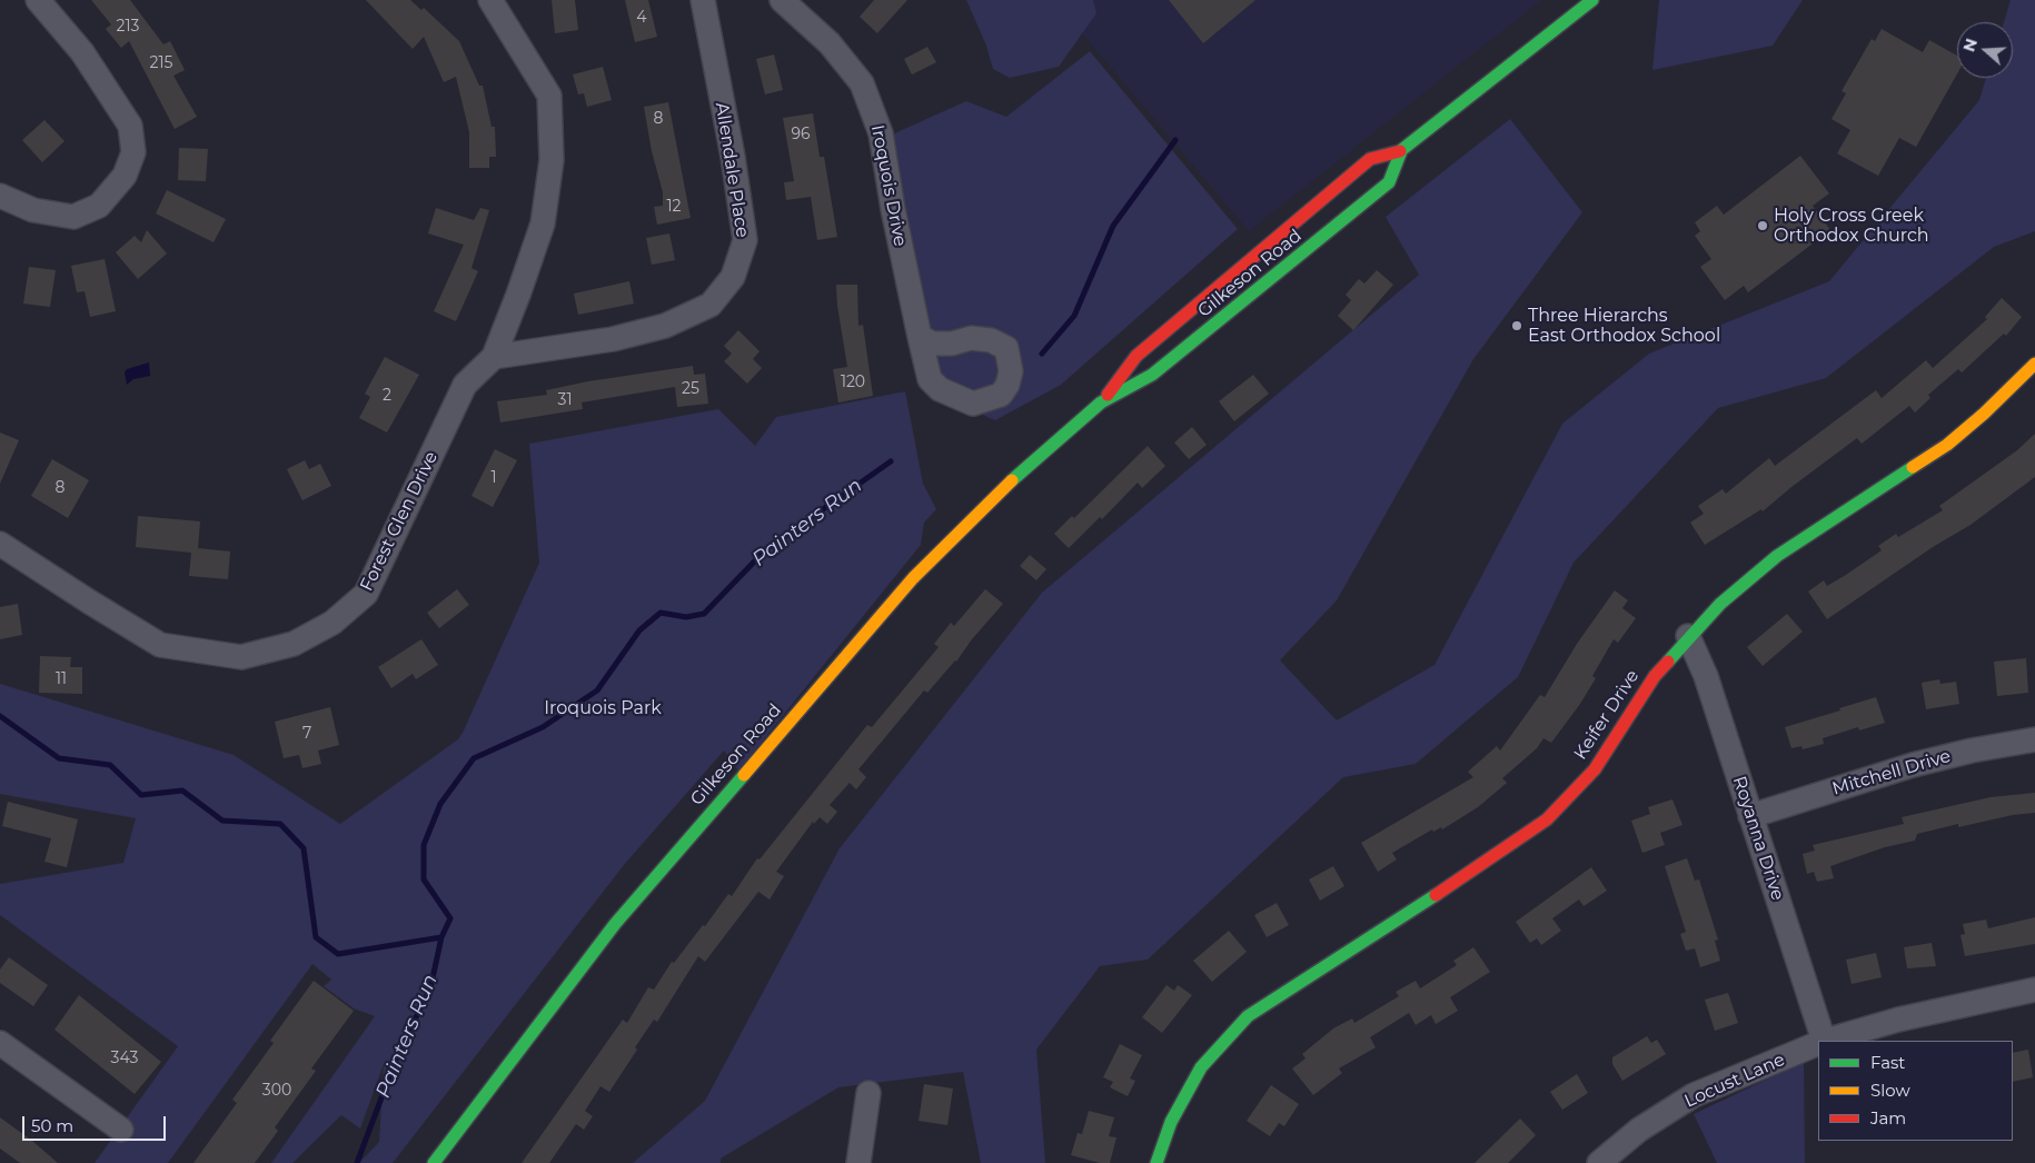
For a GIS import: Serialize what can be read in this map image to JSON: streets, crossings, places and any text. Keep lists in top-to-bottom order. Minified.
{"streets":{"street":["Allendale Place","Iroquois Drive","Gilkeson Road","Forest Glen Drive","Keifer Drive","Mitchell Drive","Royanna Drive","Locust Lane"]},"crossings":[["Allendale Place","Forest Glen Drive"],["Keifer Drive","Royanna Drive"],["Mitchell Drive","Royanna Drive"]],"water":["Painters Run"],"parks":["Iroquois Park"],"places":["Holy Cross Greek Orthodox Church","Three Hierarchs East Orthodox School"],"house_numbers":["4","213","215","8","96","12","120","25","2","31","1","8","11","7","343","300"],"legend":["Fast","Slow","Jam"],"scale_bar":"50 m","north":"left"}
